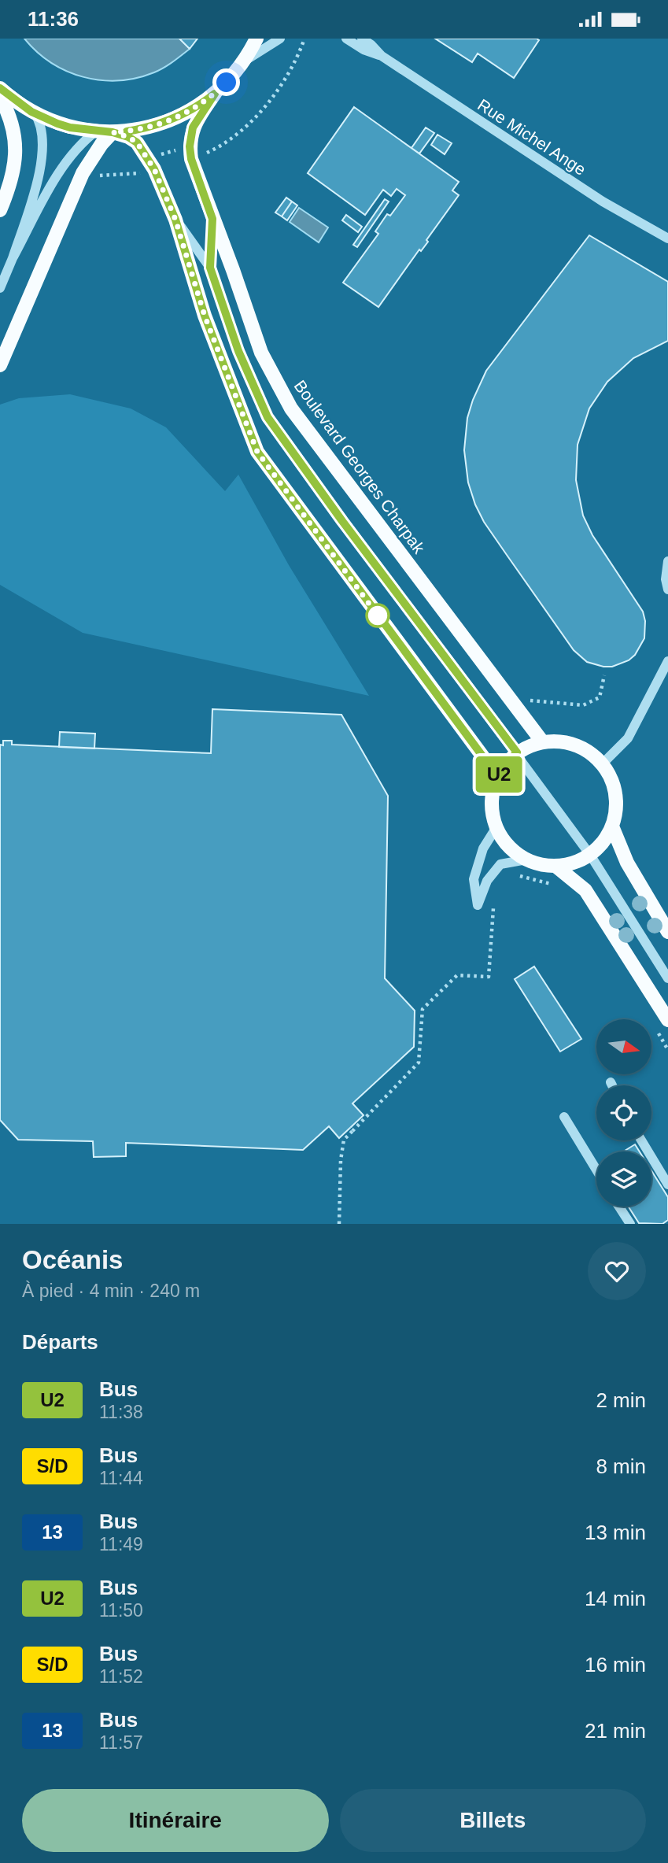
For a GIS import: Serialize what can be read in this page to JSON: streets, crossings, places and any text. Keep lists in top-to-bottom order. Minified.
{"streets":{"main road":["Boulevard Georges Charpak"],"street":["Rue Michel Ange"]},"lines":["bus line U2"],"north":"right","page":{"status":"11:36","on_map":"U2","heading":[["Océanis","À pied · 4 min · 240 m"],"Départs"],"list":[{"mark":"U2","name":"Bus","note":"11:38","value":"2 min"},{"mark":"S/D","name":"Bus","note":"11:44","value":"8 min"},{"mark":"13","name":"Bus","note":"11:49","value":"13 min"},{"mark":"U2","name":"Bus","note":"11:50","value":"14 min"},{"mark":"S/D","name":"Bus","note":"11:52","value":"16 min"},{"mark":"13","name":"Bus","note":"11:57","value":"21 min"}],"buttons":["Itinéraire","Billets"]}}
